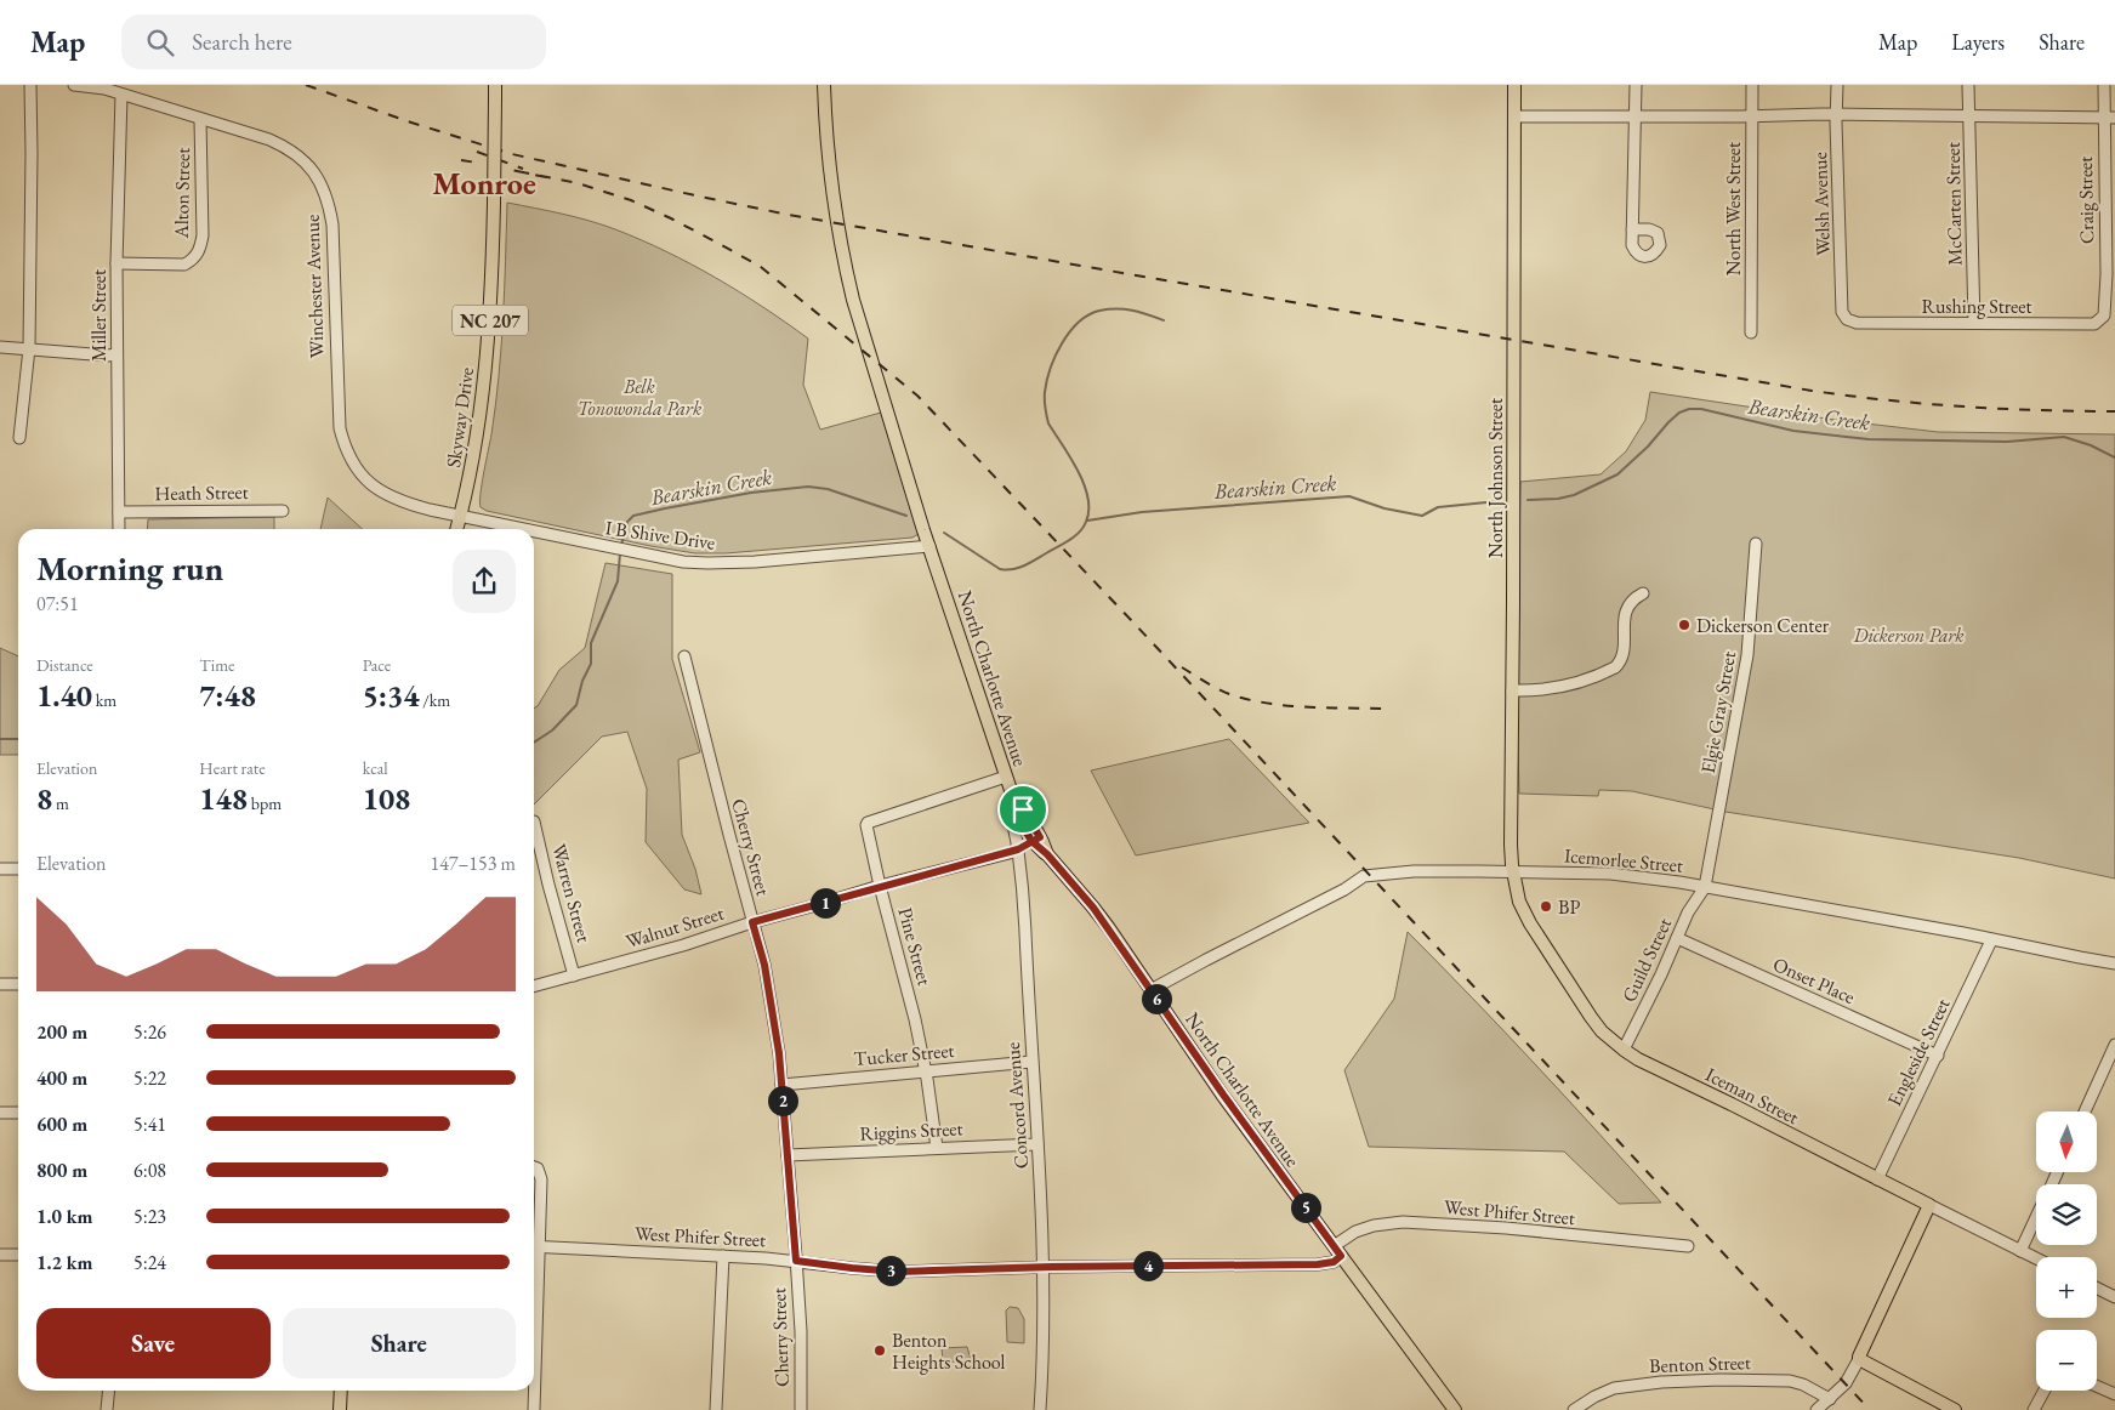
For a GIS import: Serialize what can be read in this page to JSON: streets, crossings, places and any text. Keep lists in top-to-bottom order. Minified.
{"streets":{"main road":["NC 207","Skyway Drive","North Johnson Street","North Charlotte Avenue","Iceman Street"],"street":["Alton Street","Craig Street","Welsh Avenue","McCarten Street","North West Street","Winchester Avenue","Rushing Street","Miller Street","Heath Street","I B Shive Drive","Elgie Gray Street","Cherry Street","Icemorlee Street","Warren Street","Walnut Street","Pine Street","Guild Street","Onset Place","Engleside Street","Tucker Street","Concord Avenue","Riggins Street","West Phifer Street","Benton Street"]},"crossings":[["Alton Street","Winchester Avenue"],["Alton Street","Miller Street"],["Craig Street","Rushing Street"],["Welsh Avenue","Rushing Street"],["McCarten Street","Rushing Street"],["Winchester Avenue","Miller Street"],["Winchester Avenue","Skyway Drive"],["Winchester Avenue","I B Shive Drive"],["Miller Street","Heath Street"],["Skyway Drive","I B Shive Drive"],["North Johnson Street","Icemorlee Street"],["North Johnson Street","Iceman Street"],["I B Shive Drive","North Charlotte Avenue"],["North Charlotte Avenue","Icemorlee Street"],["North Charlotte Avenue","Walnut Street"],["North Charlotte Avenue","Pine Street"],["North Charlotte Avenue","Concord Avenue"],["North Charlotte Avenue","West Phifer Street"],["Elgie Gray Street","Icemorlee Street"],["Elgie Gray Street","Guild Street"],["Cherry Street","Walnut Street"],["Cherry Street","Tucker Street"],["Cherry Street","Riggins Street"],["Cherry Street","West Phifer Street"],["Icemorlee Street","Guild Street"],["Icemorlee Street","Engleside Street"],["Icemorlee Street","Iceman Street"],["Warren Street","Walnut Street"],["Walnut Street","Pine Street"],["Walnut Street","Concord Avenue"],["Pine Street","Tucker Street"],["Pine Street","Riggins Street"],["Guild Street","Onset Place"],["Guild Street","Iceman Street"],["Onset Place","Engleside Street"],["Engleside Street","Iceman Street"],["Tucker Street","Concord Avenue"],["Concord Avenue","Riggins Street"],["Concord Avenue","West Phifer Street"]],"districts":["Monroe"],"water":["Bearskin Creek"],"parks":["Belk Tonowonda Park","Dickerson Park"],"places":["Dickerson Center","BP","Benton Heights School"],"north":"bottom","page":{"header":"Map","search":"Search here","nav":["Map","Layers","Share"],"heading":["Morning run","07:51"],"stats":[["Distance","1.40 km"],["Time","7:48"],["Pace","5:34 /km"],["Elevation","8 m"],["Heart rate","148 bpm"],["kcal","108"]],"chart":["Elevation","147–153 m"],"pins":["1","6","2","5","4","3"],"list":[{"name":"200 m","note":"5:26"},{"name":"400 m","note":"5:22"},{"name":"600 m","note":"5:41"},{"name":"800 m","note":"6:08"},{"name":"1.0 km","note":"5:23"},{"name":"1.2 km","note":"5:24"}],"map_buttons":["+","−"],"buttons":["Save","Share"]}}
